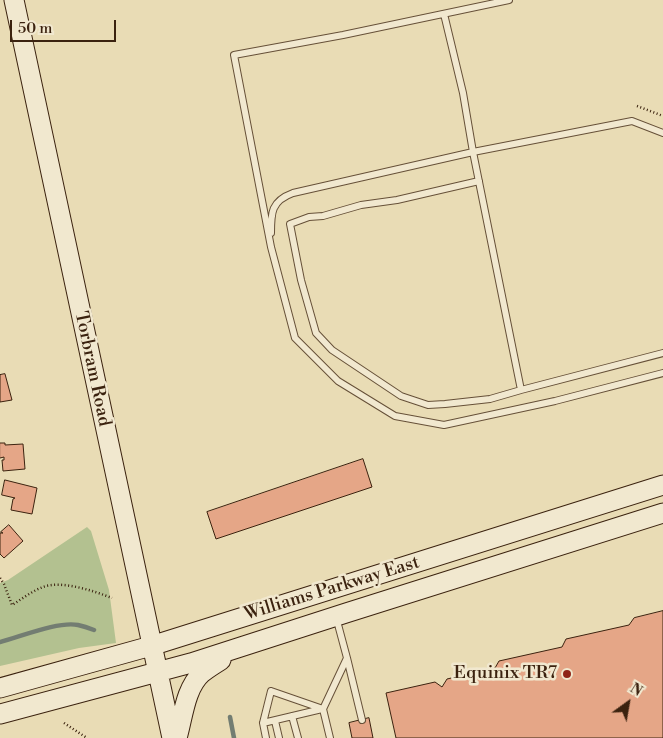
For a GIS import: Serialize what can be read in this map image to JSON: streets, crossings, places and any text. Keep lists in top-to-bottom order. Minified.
{"streets":{"main road":["Torbram Road","Williams Parkway East"]},"crossings":[["Torbram Road","Williams Parkway East"]],"places":["Equinix TR7"],"scale_bar":"50 m","north":"top right"}
